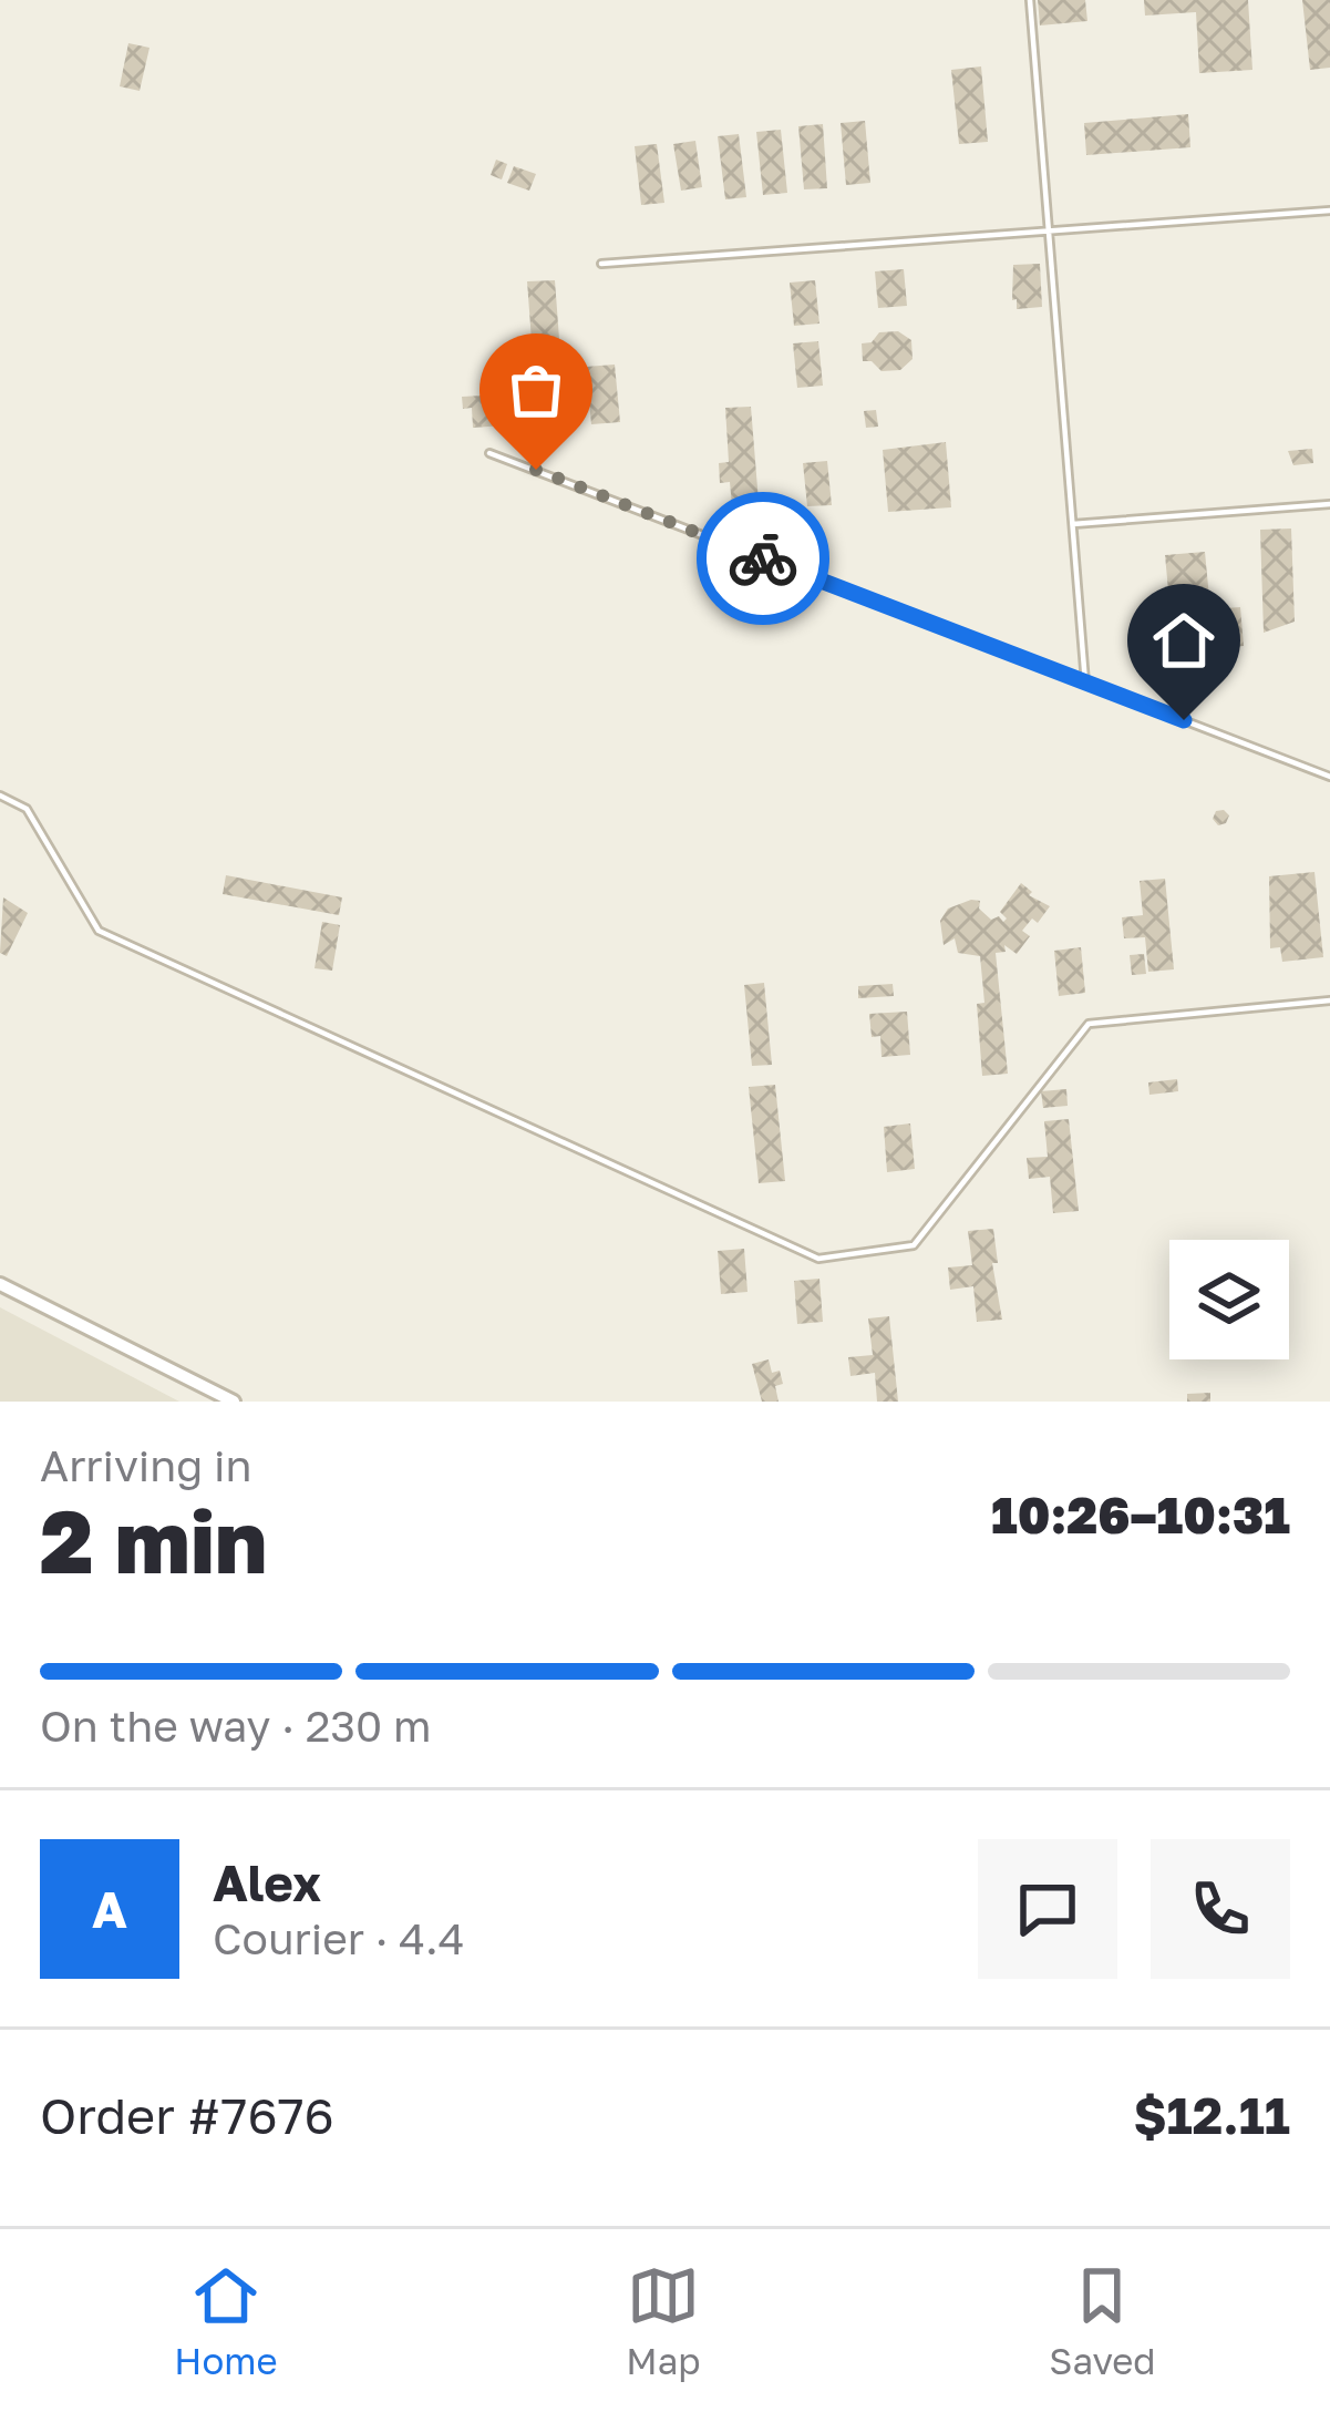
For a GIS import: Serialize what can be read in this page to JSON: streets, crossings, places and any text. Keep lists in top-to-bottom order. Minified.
{"page":{"heading":["2 min","Arriving in","10:26–10:31"],"panel":["Alex","Courier · 4.4","Order #7676","$12.11"],"bar":"On the way · 230 m","round":"A","tabs":["Home","Map","Saved"]}}
